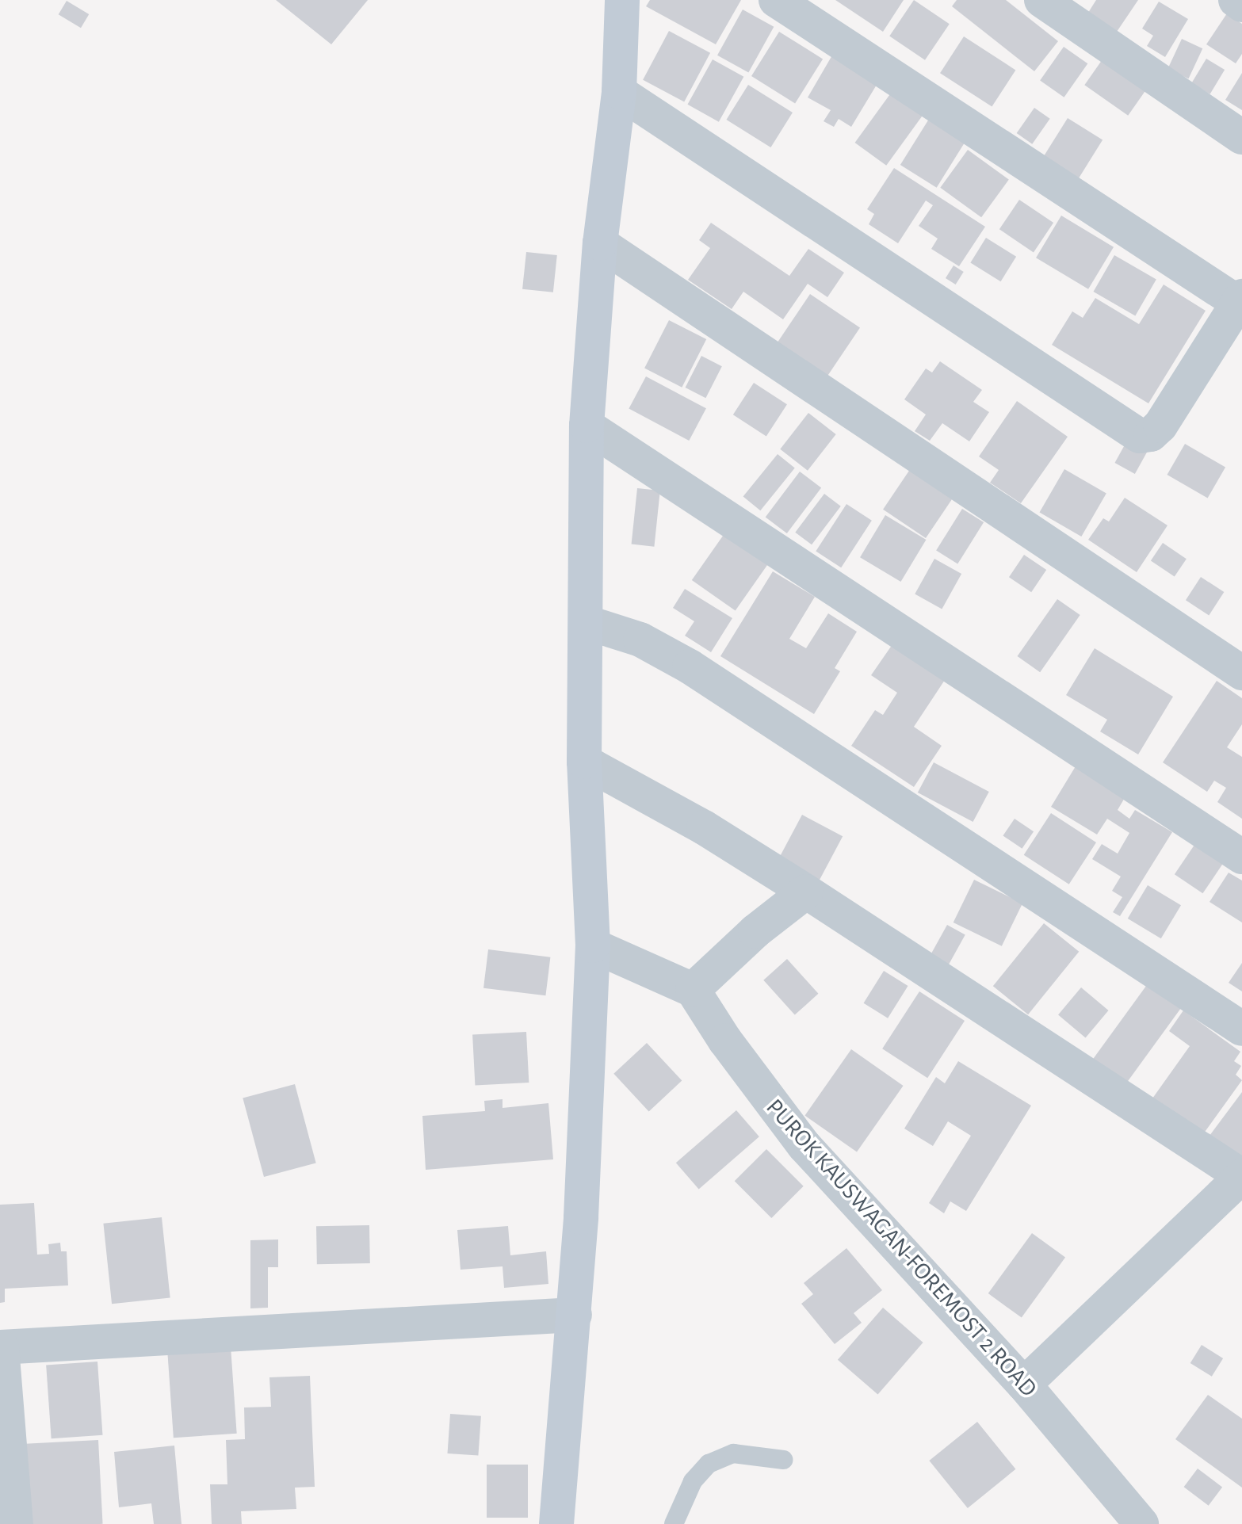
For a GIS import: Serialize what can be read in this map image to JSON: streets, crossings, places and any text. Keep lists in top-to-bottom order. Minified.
{"streets":{"street":["PUROK KAUSWAGAN-FOREMOST 2 ROAD"]}}
